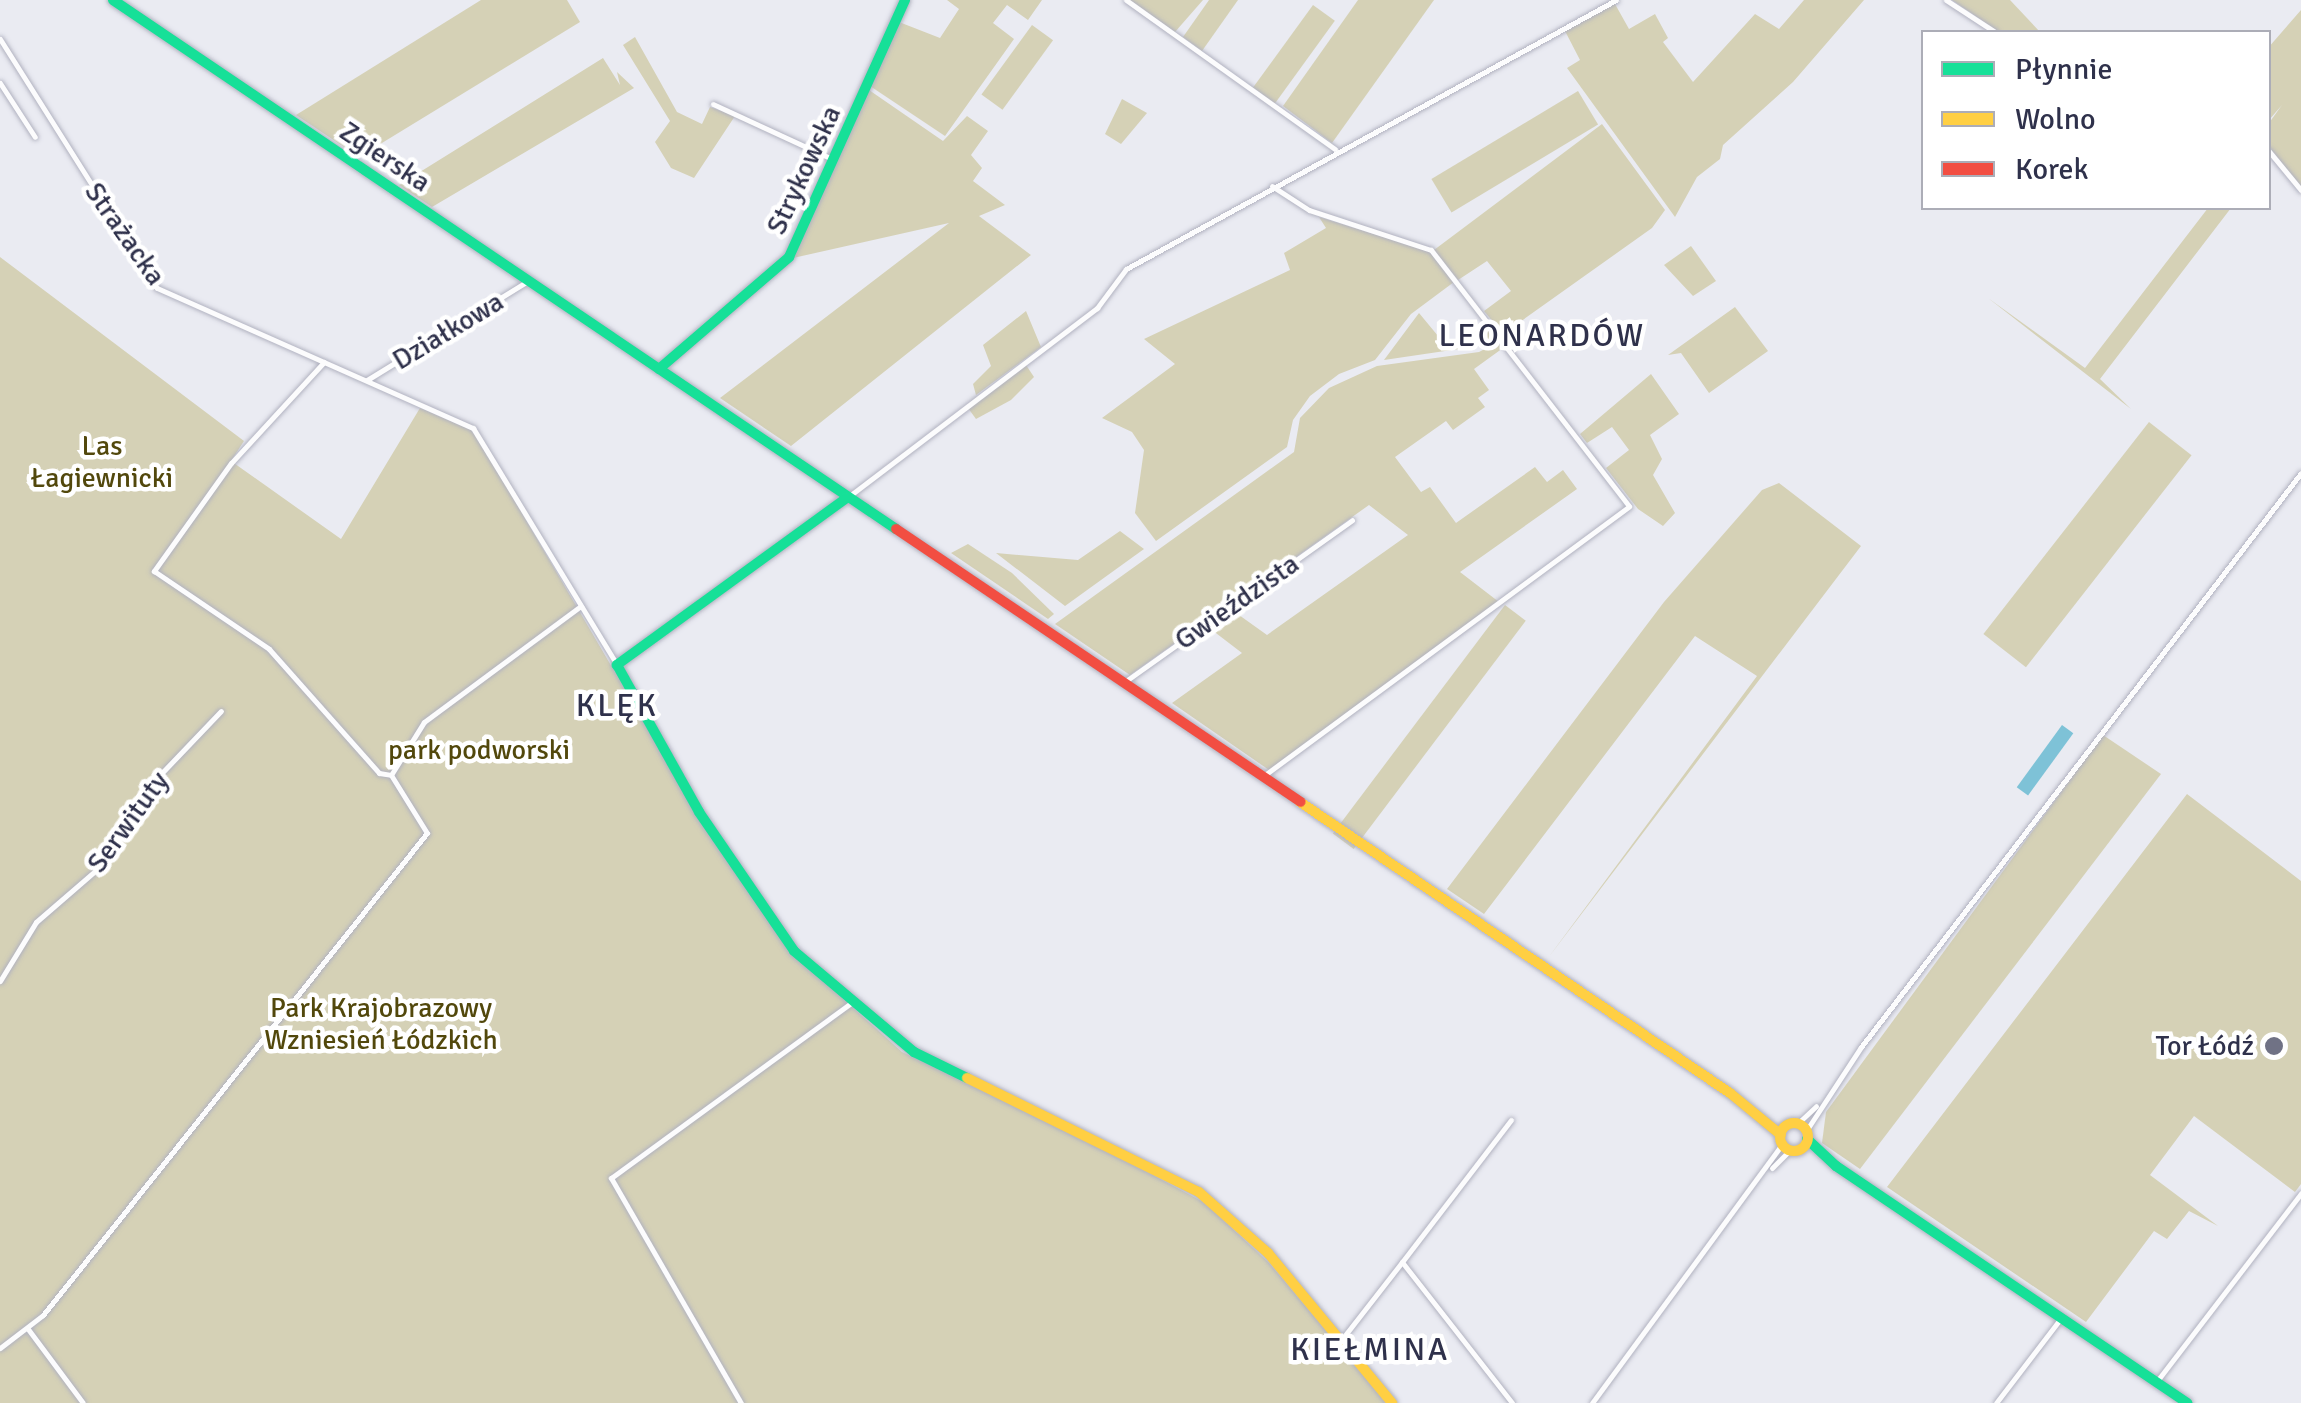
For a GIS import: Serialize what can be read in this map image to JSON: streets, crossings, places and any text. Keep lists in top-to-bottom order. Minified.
{"streets":{"main road":["Zgierska","Strykowska"],"street":["Strażacka","Działkowa","Gwieździsta","Serwituty"]},"crossings":[["Zgierska","Strykowska"],["Zgierska","Działkowa"],["Zgierska","Gwieździsta"],["Strażacka","Działkowa"]],"districts":["LEONARDÓW","KLĘK","KIEŁMINA"],"parks":["Las Łagiewnicki","park podworski","Park Krajobrazowy Wzniesień Łódzkich"],"places":["Tor Łódź"],"legend":["Płynnie","Wolno","Korek"]}
